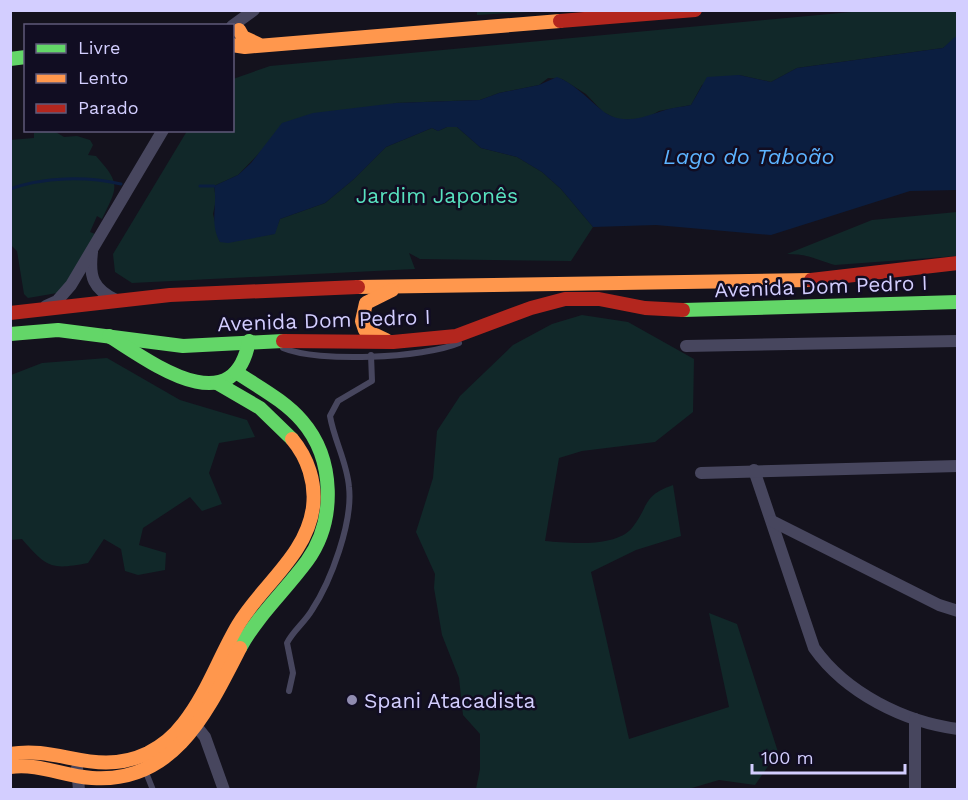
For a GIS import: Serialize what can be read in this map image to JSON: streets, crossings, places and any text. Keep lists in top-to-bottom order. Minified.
{"streets":{"main road":["Avenida Dom Pedro I"]},"water":["Lago do Taboão"],"parks":["Jardim Japonês"],"places":["Spani Atacadista"],"legend":["Livre","Lento","Parado"],"scale_bar":"100 m"}
